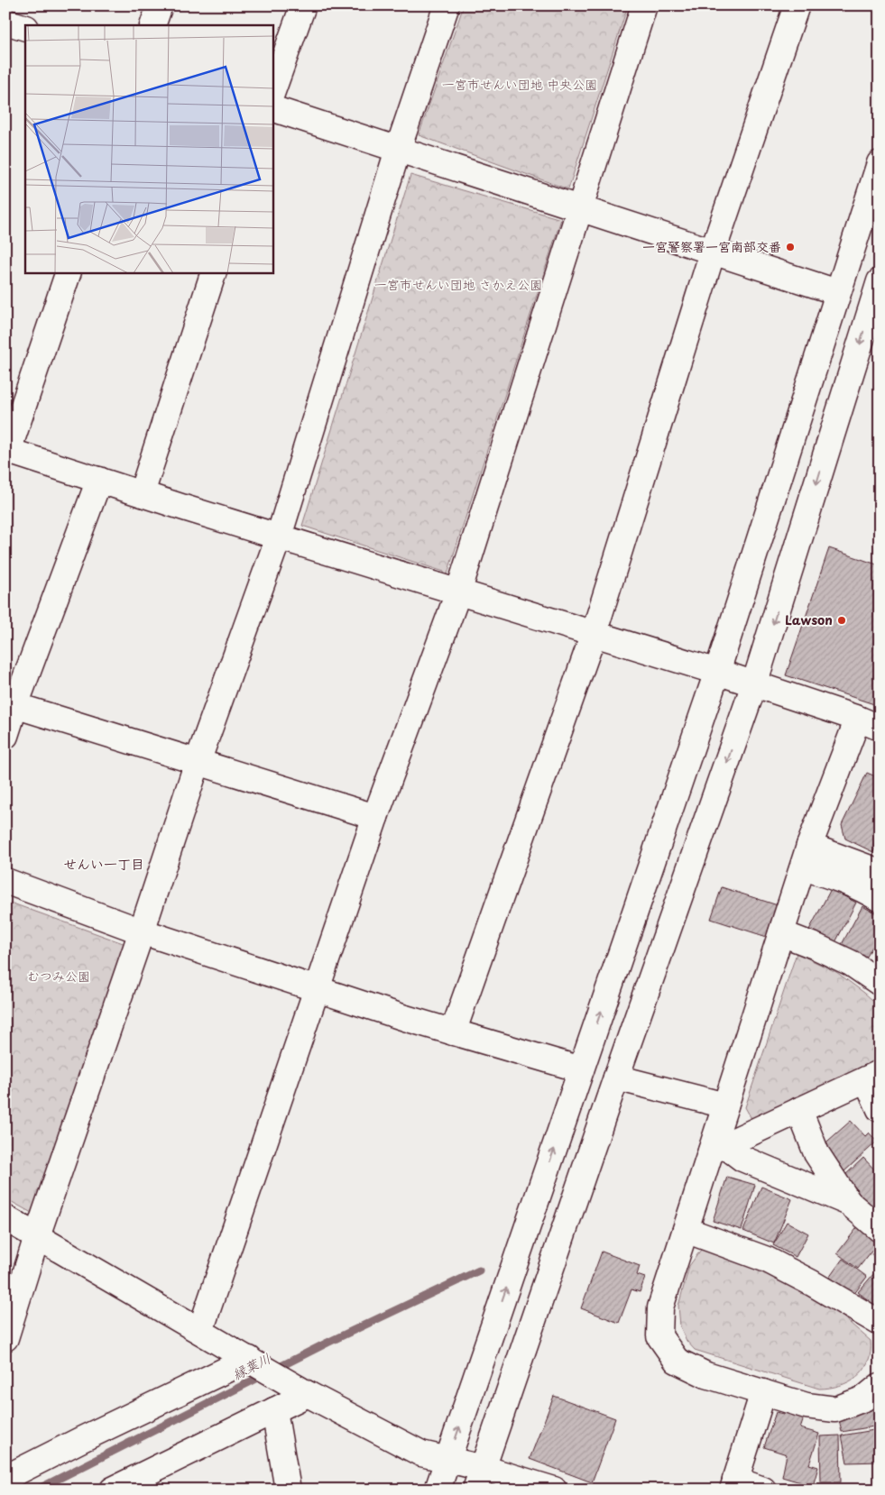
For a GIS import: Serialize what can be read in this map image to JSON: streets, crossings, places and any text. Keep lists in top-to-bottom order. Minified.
{"districts":["せんい一丁目"],"water":["縁葉川"],"parks":["一宮市せんい団地 中央公園","一宮市せんい団地 さかえ公園","むつみ公園"],"places":["一宮警察署一宮南部交番","Lawson"]}
